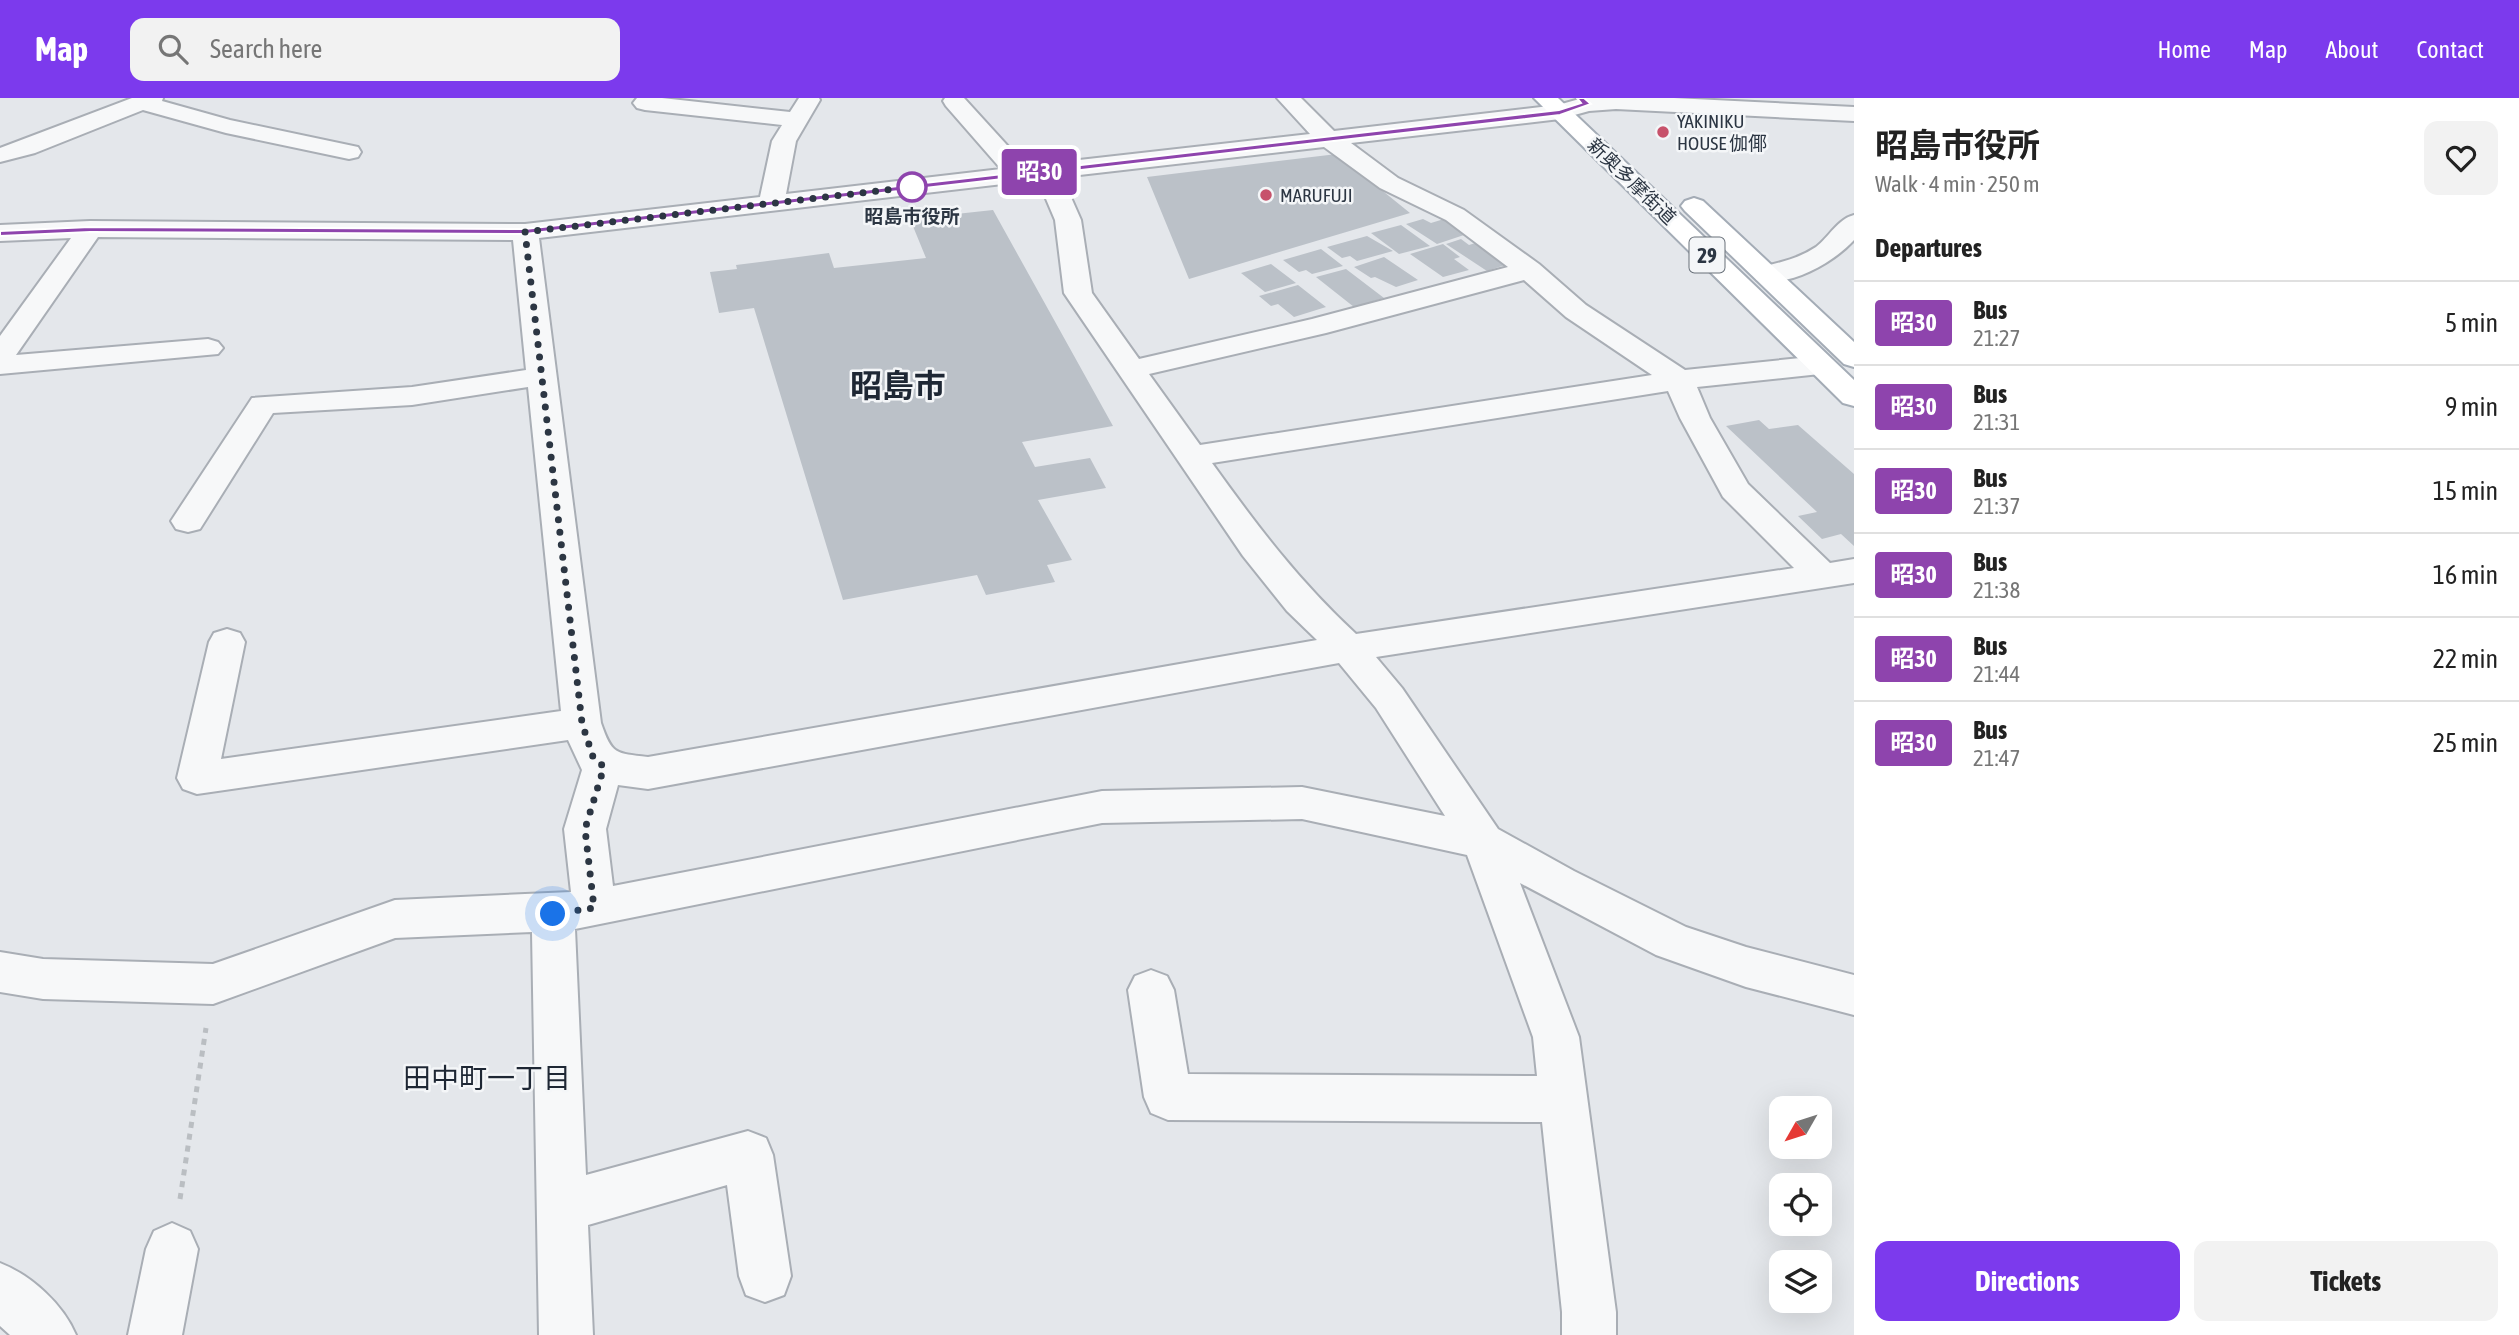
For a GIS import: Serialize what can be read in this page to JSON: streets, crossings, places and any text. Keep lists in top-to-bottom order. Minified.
{"streets":{"main road":["新奥多摩街道","29"]},"districts":["昭島市","田中町一丁目"],"places":["YAKINIKU HOUSE 伽倻","昭島市役所","MARUFUJI"],"lines":["bus line 昭30"],"north":"bottom left","page":{"header":"Map","search":"Search here","nav":["Home","Map","About","Contact"],"on_map":"昭30","heading":[["昭島市役所","Walk · 4 min · 250 m"],"Departures"],"list":[{"mark":"昭30","name":"Bus","note":"21:27","value":"5 min"},{"mark":"昭30","name":"Bus","note":"21:31","value":"9 min"},{"mark":"昭30","name":"Bus","note":"21:37","value":"15 min"},{"mark":"昭30","name":"Bus","note":"21:38","value":"16 min"},{"mark":"昭30","name":"Bus","note":"21:44","value":"22 min"},{"mark":"昭30","name":"Bus","note":"21:47","value":"25 min"}],"buttons":["Directions","Tickets"]}}
